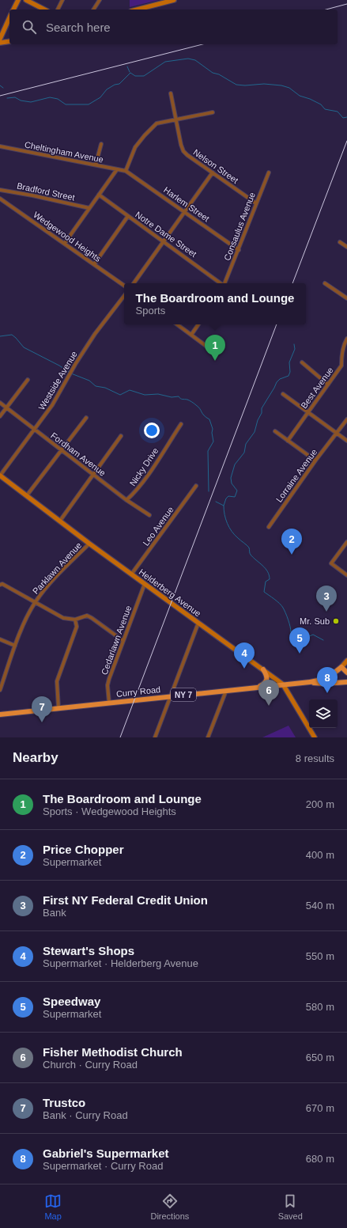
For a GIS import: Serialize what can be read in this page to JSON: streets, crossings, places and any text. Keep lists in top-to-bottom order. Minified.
{"streets":{"main road":["Curry Road","NY 7"],"street":["Cheltingham Avenue","Nelson Street","Bradford Street","Harlem Street","Consaulus Avenue","Notre Dame Street","Wedgewood Heights","Westside Avenue","Best Avenue","Fordham Avenue","Nicky Drive","Lorraine Avenue","Leo Avenue","Parklawn Avenue","Helderberg Avenue","Cedarlawn Avenue"]},"crossings":[["Cheltingham Avenue","Harlem Street"],["Nelson Street","Consaulus Avenue"],["Harlem Street","Consaulus Avenue"],["Westside Avenue","Fordham Avenue"],["Westside Avenue","Helderberg Avenue"],["Fordham Avenue","Nicky Drive"],["Leo Avenue","Helderberg Avenue"],["Parklawn Avenue","Helderberg Avenue"],["Helderberg Avenue","Cedarlawn Avenue"],["Helderberg Avenue","Curry Road"],["Cedarlawn Avenue","Curry Road"],["Curry Road","NY 7"]],"places":["Mr. Sub"],"page":{"search":"Search here","popup":["The Boardroom and Lounge","Sports"],"pins":["1","2","3","5","4","8","6","7"],"heading":["Nearby","8 results"],"list":[{"mark":"1","name":"The Boardroom and Lounge","note":"Sports · Wedgewood Heights","value":"200 m"},{"mark":"2","name":"Price Chopper","note":"Supermarket","value":"400 m"},{"mark":"3","name":"First NY Federal Credit Union","note":"Bank","value":"540 m"},{"mark":"4","name":"Stewart's Shops","note":"Supermarket · Helderberg Avenue","value":"550 m"},{"mark":"5","name":"Speedway","note":"Supermarket","value":"580 m"},{"mark":"6","name":"Fisher Methodist Church","note":"Church · Curry Road","value":"650 m"},{"mark":"7","name":"Trustco","note":"Bank · Curry Road","value":"670 m"},{"mark":"8","name":"Gabriel's Supermarket","note":"Supermarket · Curry Road","value":"680 m"}],"nav":["Map","Directions","Saved"]}}
